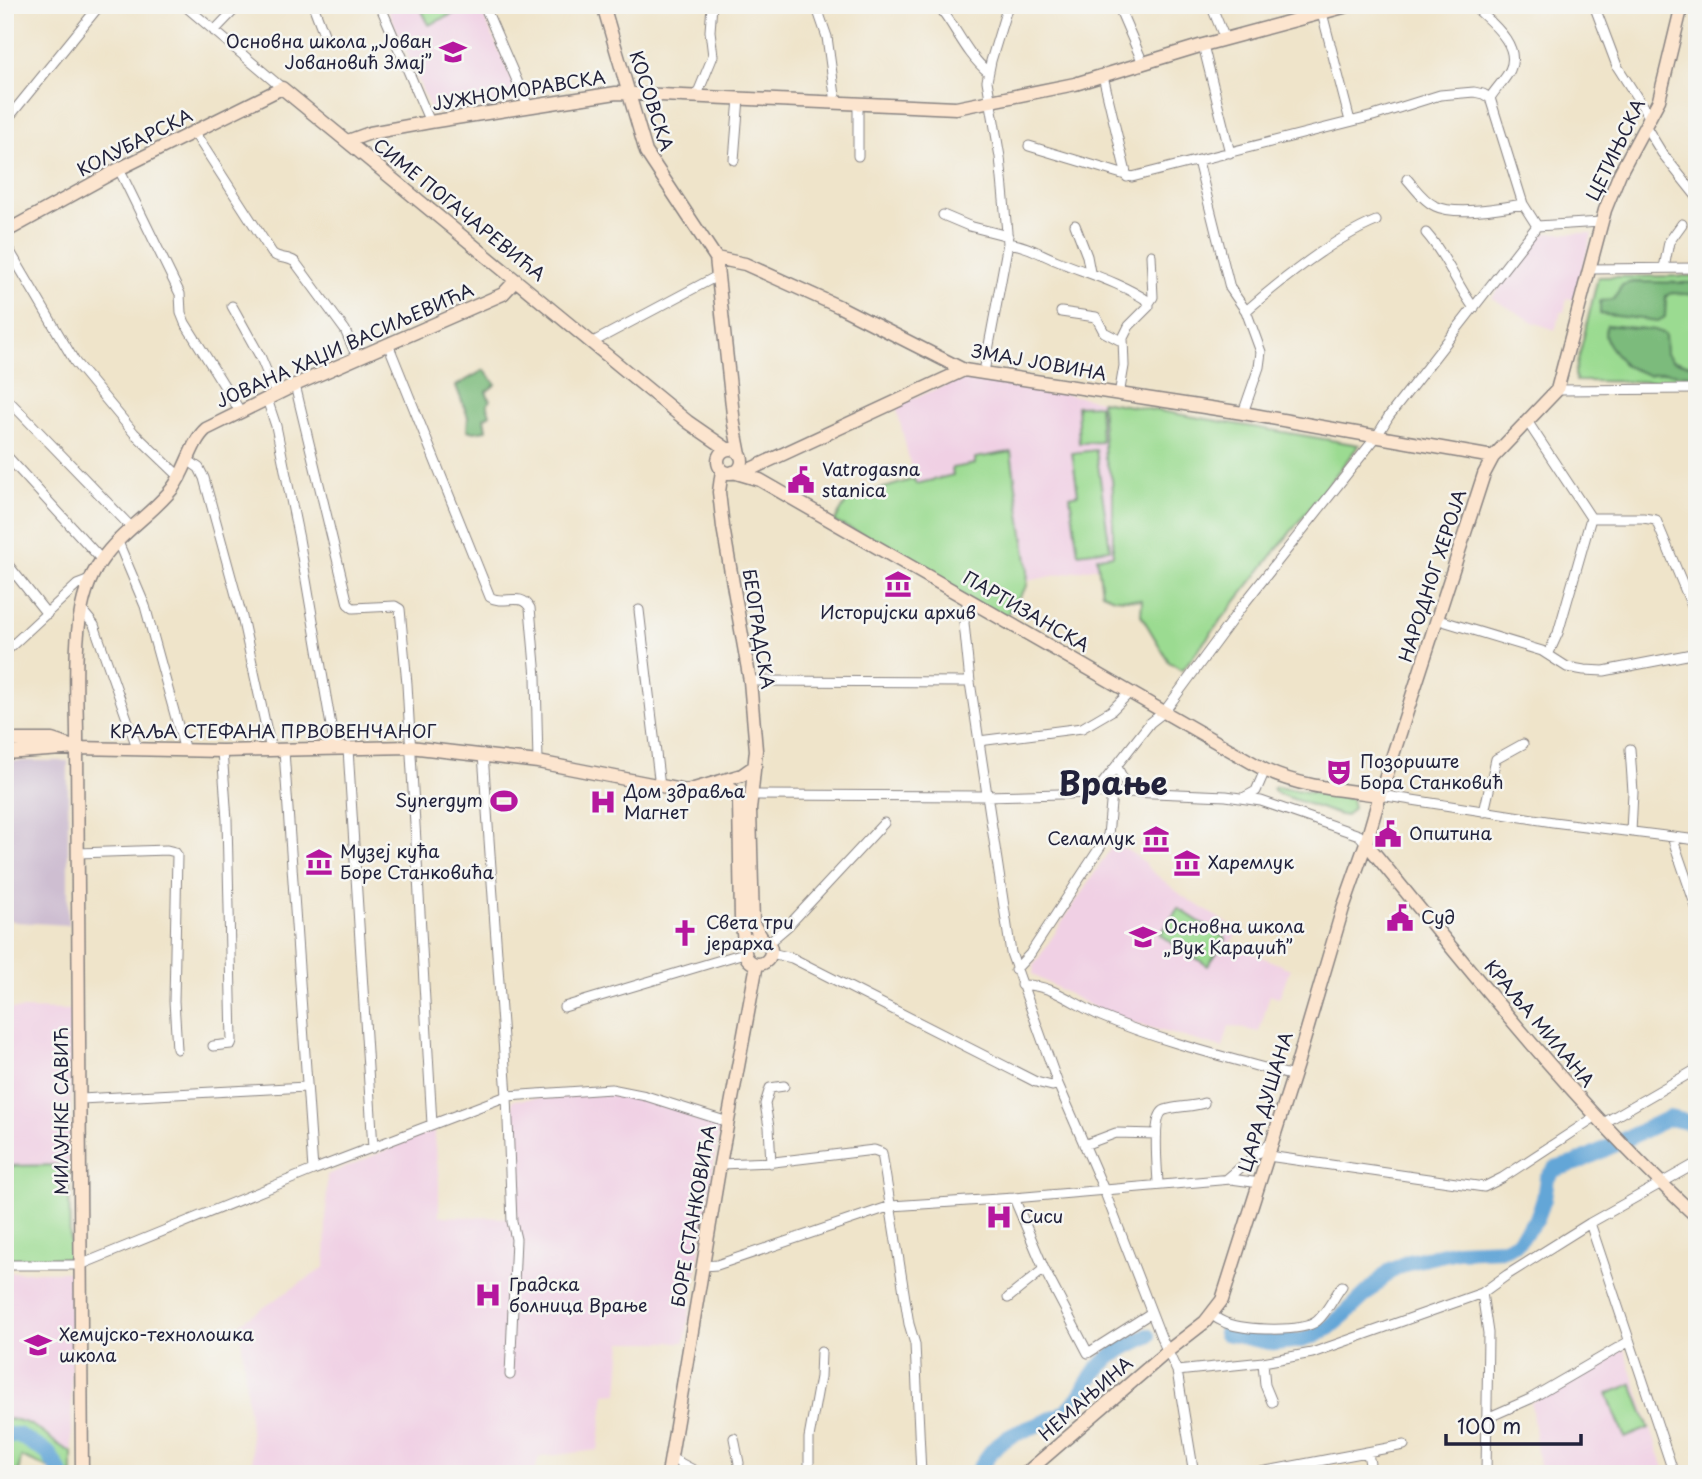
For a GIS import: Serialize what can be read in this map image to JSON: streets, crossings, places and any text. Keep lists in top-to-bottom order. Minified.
{"streets":{"street":["ЈУЖНОМОРАВСКА","КОСОВСКА","КОЛУБАРСКА","ЦЕТИЊСКА","СИМЕ ПОГАЧАРЕВИЋА","ЈОВАНА ХАЏИ ВАСИЉЕВИЋА","ЗМАЈ ЈОВИНА","НАРОДНОГ ХЕРОЈА","ПАРТИЗАНСКА","БЕОГРАДСКА","КРАЉА СТЕФАНА ПРВОВЕНЧАНОГ","КРАЉА МИЛАНА","ЦАРА ДУШАНА","МИЛУНКЕ САВИЋ","БОРЕ СТАНКОВИЋА","НЕМАЊИНА"]},"crossings":[["ЈУЖНОМОРАВСКА","КОСОВСКА"],["ЈУЖНОМОРАВСКА","СИМЕ ПОГАЧАРЕВИЋА"],["КОСОВСКА","ЗМАЈ ЈОВИНА"],["КОСОВСКА","БЕОГРАДСКА"],["КОЛУБАРСКА","СИМЕ ПОГАЧАРЕВИЋА"],["ЦЕТИЊСКА","НАРОДНОГ ХЕРОЈА"],["СИМЕ ПОГАЧАРЕВИЋА","ЈОВАНА ХАЏИ ВАСИЉЕВИЋА"],["СИМЕ ПОГАЧАРЕВИЋА","ПАРТИЗАНСКА"],["СИМЕ ПОГАЧАРЕВИЋА","БЕОГРАДСКА"],["ЈОВАНА ХАЏИ ВАСИЉЕВИЋА","КРАЉА СТЕФАНА ПРВОВЕНЧАНОГ"],["ЈОВАНА ХАЏИ ВАСИЉЕВИЋА","МИЛУНКЕ САВИЋ"],["ЗМАЈ ЈОВИНА","НАРОДНОГ ХЕРОЈА"],["НАРОДНОГ ХЕРОЈА","ПАРТИЗАНСКА"],["НАРОДНОГ ХЕРОЈА","КРАЉА МИЛАНА"],["НАРОДНОГ ХЕРОЈА","ЦАРА ДУШАНА"],["ПАРТИЗАНСКА","БЕОГРАДСКА"],["БЕОГРАДСКА","КРАЉА СТЕФАНА ПРВОВЕНЧАНОГ"],["БЕОГРАДСКА","БОРЕ СТАНКОВИЋА"],["КРАЉА СТЕФАНА ПРВОВЕНЧАНОГ","МИЛУНКЕ САВИЋ"],["КРАЉА МИЛАНА","ЦАРА ДУШАНА"],["ЦАРА ДУШАНА","НЕМАЊИНА"]],"districts":["Врање"],"places":{"school or university":["Основна школа „Јован Јовановић Змај”","Основна школа „Вук Караџић”","Хемијско-технолошка школа"],"public building":["Vatrogasna stanica","Општина","Суд"],"museum":["Историјски архив","Селамлук","Музеј кућа Боре Станковића","Харемлук"],"theatre":["Позориште Бора Станковић"],"sports":["Synergym"],"hospital":["Дом здравља Магнет","Сиси","Градска болница Врање"],"church":["Света три јерарха"]},"scale_bar":"100 m"}
